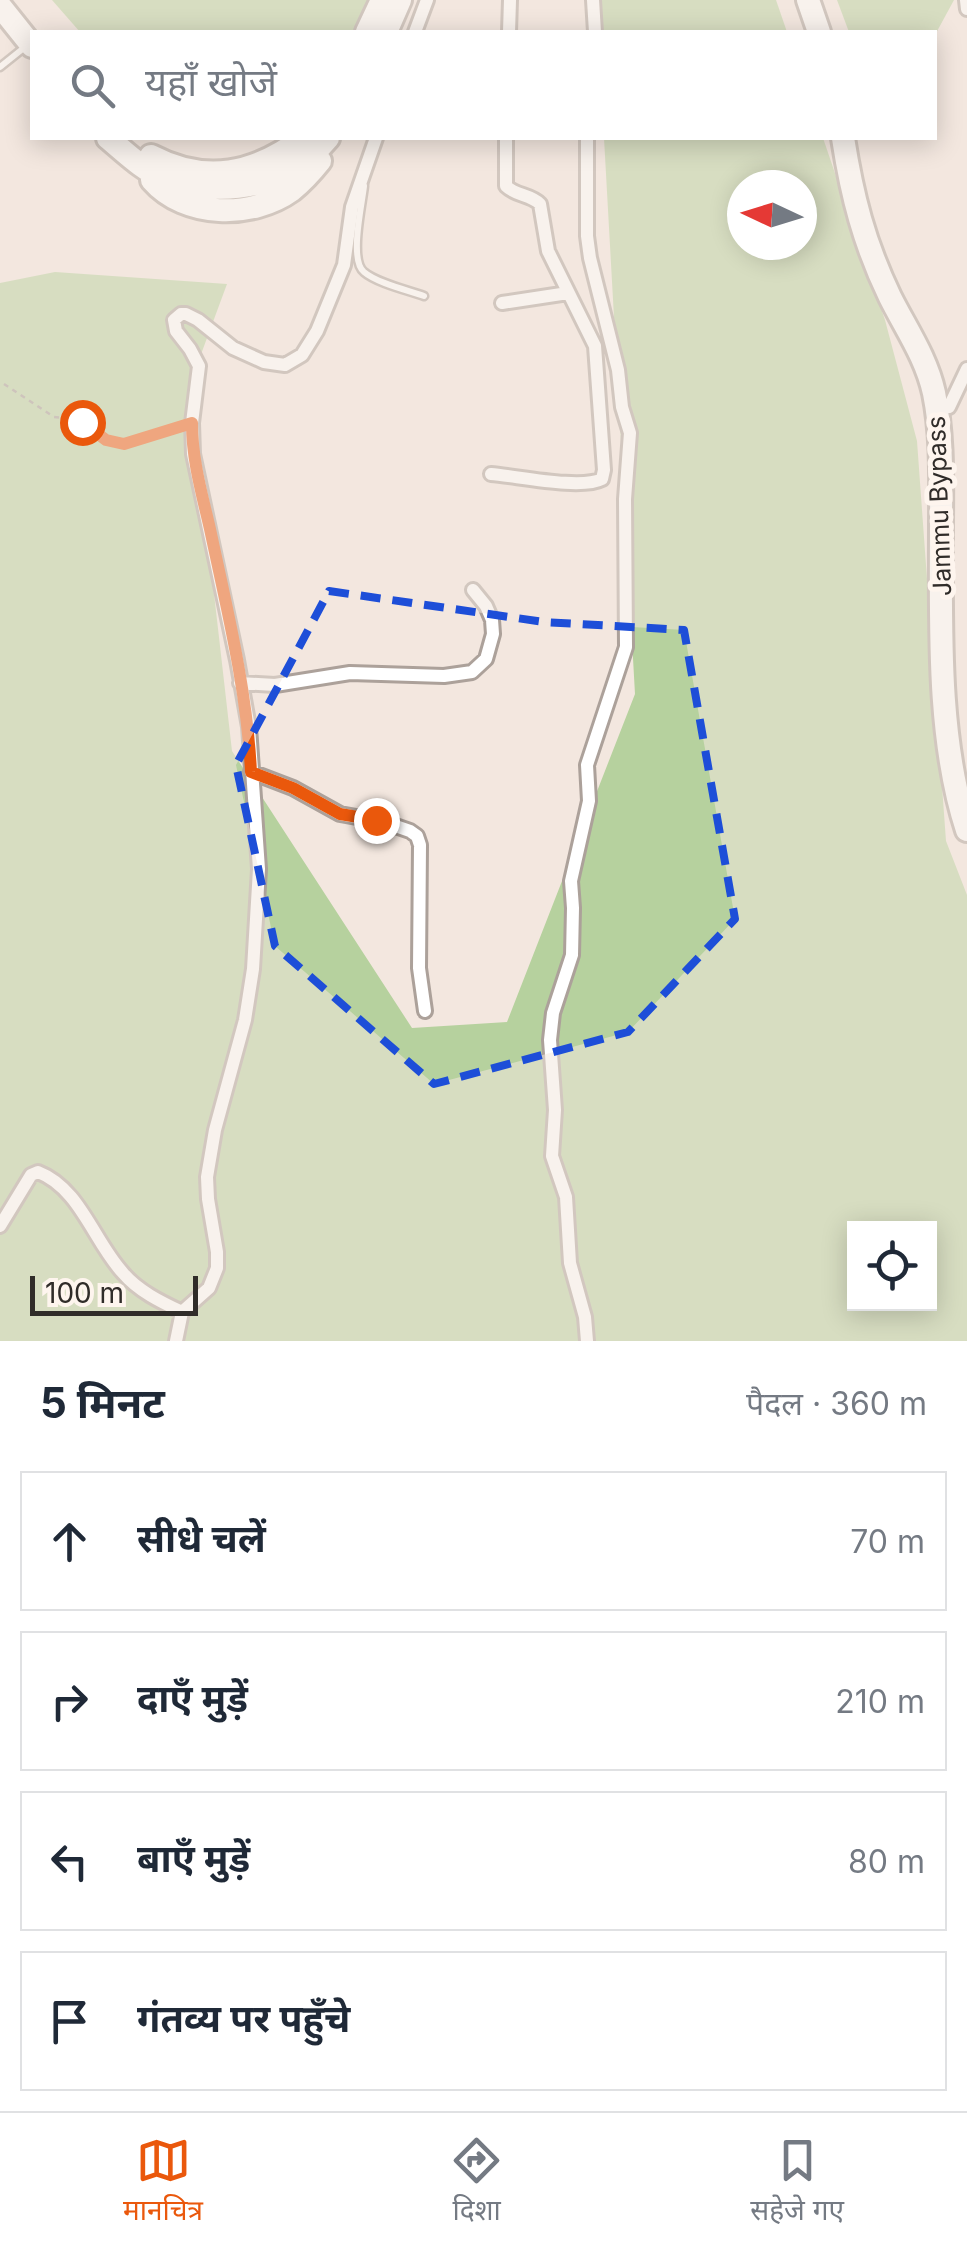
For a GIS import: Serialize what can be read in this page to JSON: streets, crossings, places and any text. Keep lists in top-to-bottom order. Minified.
{"streets":{"highway":["Jammu Bypass"]},"scale_bar":"100 m","north":"left","page":{"search":"यहाँ खोजें","scale":"100 m","heading":["5 मिनट","पैदल · 360 m"],"list":[["सीधे चलें","70 m"],["दाएँ मुड़ें","210 m"],["बाएँ मुड़ें","80 m"],"गंतव्य पर पहुँचे"],"nav":["मानचित्र","दिशा","सहेजे गए"]}}
